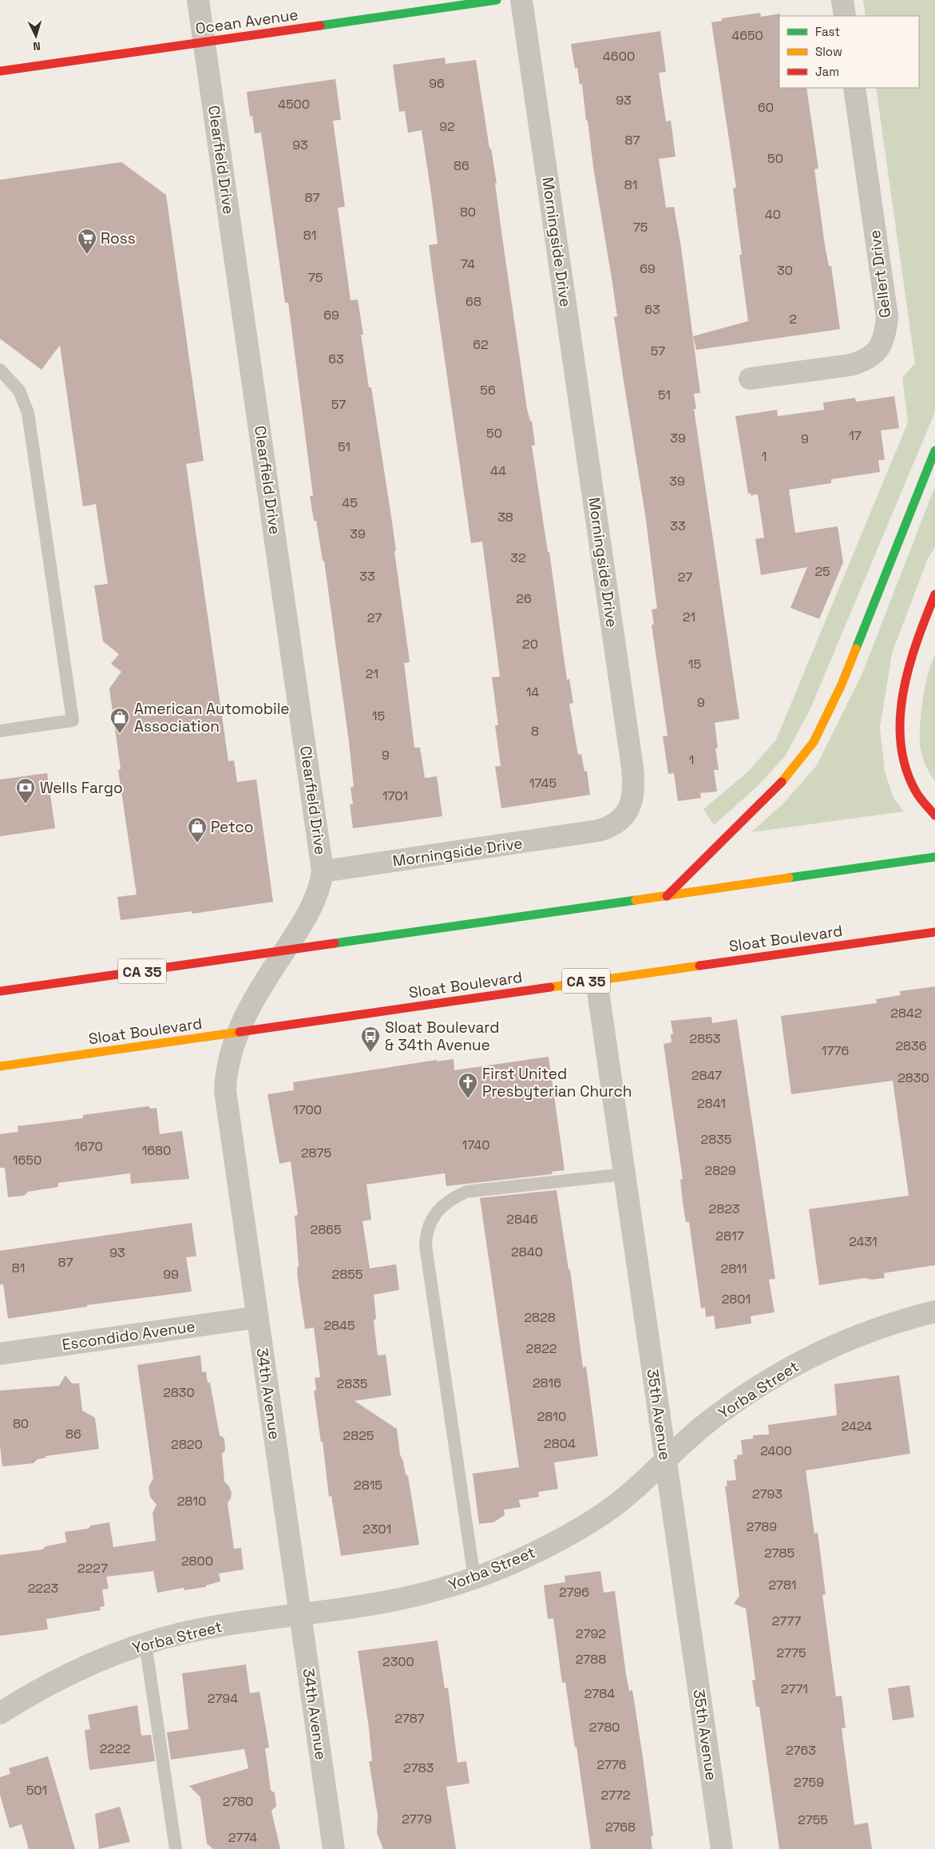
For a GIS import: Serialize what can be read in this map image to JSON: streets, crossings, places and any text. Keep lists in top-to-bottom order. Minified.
{"streets":{"main road":["Ocean Avenue","Sloat Boulevard","CA 35"],"street":["Clearfield Drive","Morningside Drive","Gellert Drive","Escondido Avenue","Yorba Street","34th Avenue","35th Avenue"]},"crossings":[["Ocean Avenue","Clearfield Drive"],["Clearfield Drive","Morningside Drive"],["Clearfield Drive","CA 35"],["Clearfield Drive","34th Avenue"],["Sloat Boulevard","34th Avenue"],["Sloat Boulevard","35th Avenue"],["CA 35","34th Avenue"],["Escondido Avenue","34th Avenue"],["Yorba Street","34th Avenue"],["Yorba Street","35th Avenue"]],"places":{"supermarket":["Ross"],"shop":["American Automobile Association","Petco"],"bank":["Wells Fargo"],"bus stop":["Sloat Boulevard & 34th Avenue"],"church":["First United Presbyterian Church"]},"house_numbers":["4650","4600","96","93","4500","60","92","87","93","50","86","81","87","80","40","75","81","74","69","30","75","68","63","69","2","62","57","63","56","51","57","50","17","39","9","51","1","44","39","45","38","33","39","32","25","33","27","26","21","27","20","15","21","14","9","15","8","9","1","1745","1701","2842","2853","2836","1776","2847","2830","2841","1700","2835","1740","1670","1680","2875","1650","2829","2823","2846","2865","2817","2431","2840","93","87","81","2811","99","2855","2801","2828","2845","2822","2816","2835","2830","2810","80","2424","86","2825","2804","2820","2400","2815","2793","2810","2789","2301","2785","2800","2227","2781","2223","2796","2777","2792","2775","2788","2300","2771","2784","2794","2787","2780","2222","2763","2776","2783","2759","501","2772","2780","2779","2755","2768","2774"],"legend":["Fast","Slow","Jam"],"north":"bottom"}
